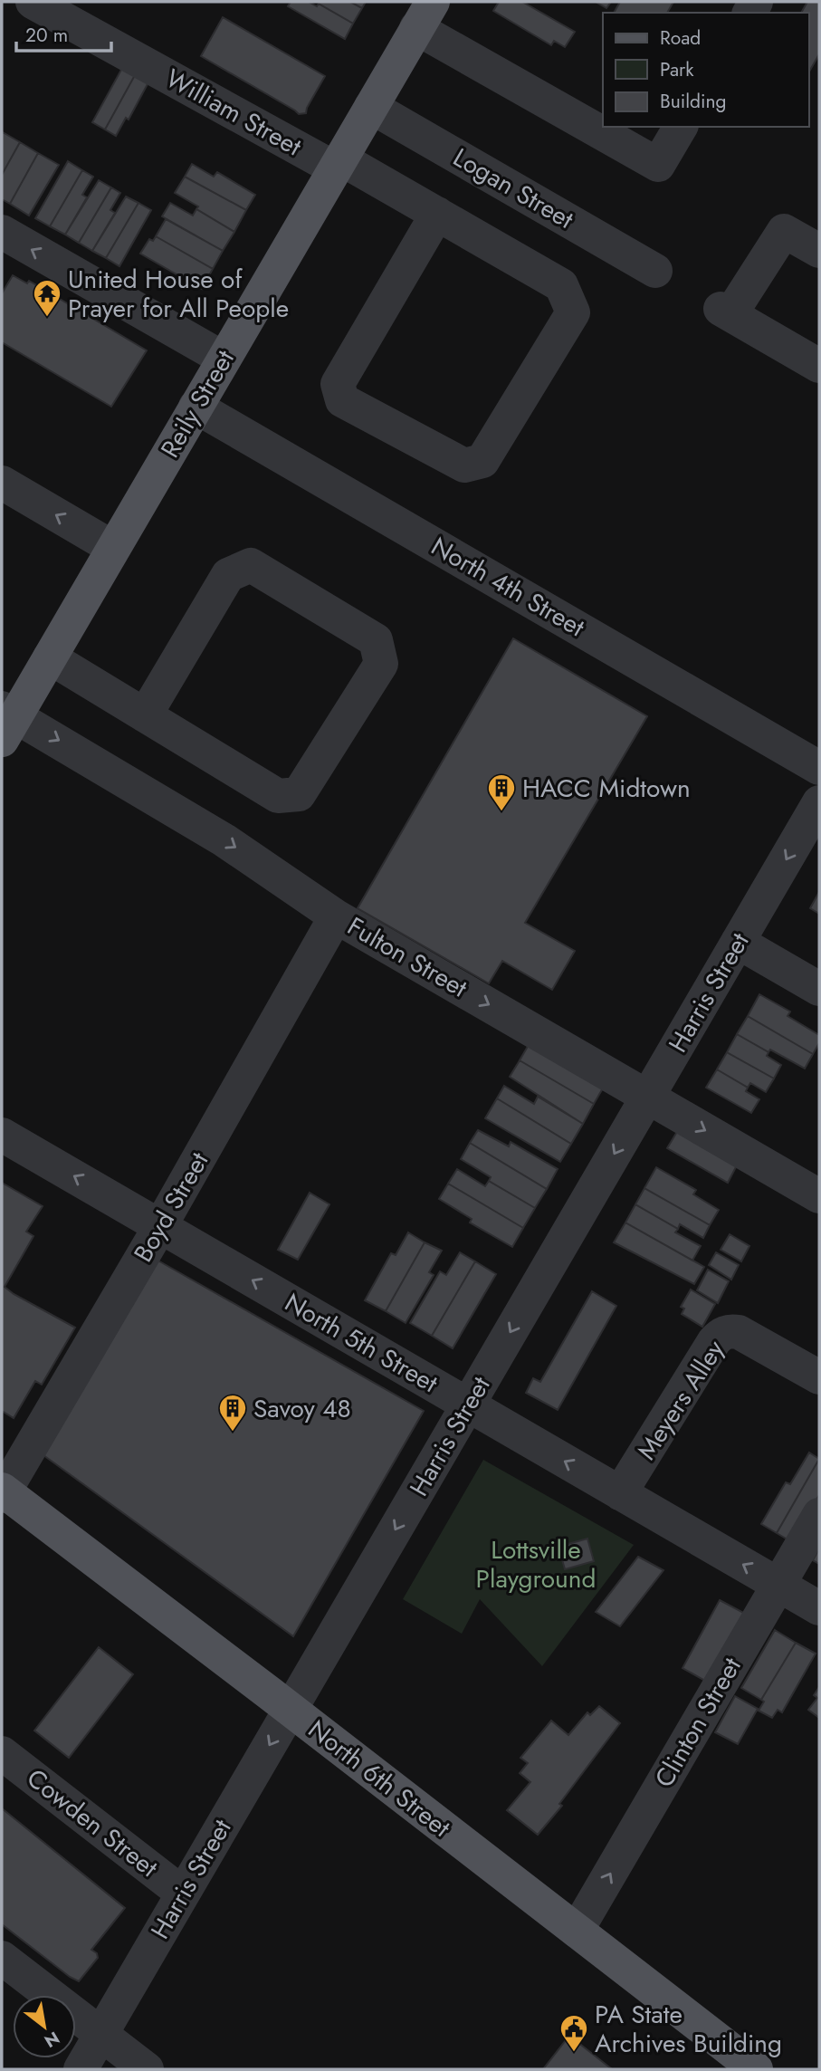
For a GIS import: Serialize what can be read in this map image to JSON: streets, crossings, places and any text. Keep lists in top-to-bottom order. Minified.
{"streets":{"main road":["Reily Street","North 6th Street"],"street":["William Street","Logan Street","North 4th Street","Fulton Street","Harris Street","Boyd Street","North 5th Street","Meyers Alley","Clinton Street","Cowden Street"]},"crossings":[["William Street","Reily Street"],["Logan Street","Reily Street"],["Reily Street","North 4th Street"],["Reily Street","Fulton Street"],["Fulton Street","Harris Street"],["Fulton Street","Boyd Street"],["Harris Street","North 5th Street"],["Harris Street","North 6th Street"],["Harris Street","Cowden Street"],["Boyd Street","North 5th Street"],["Boyd Street","North 6th Street"],["North 5th Street","Meyers Alley"],["North 5th Street","Clinton Street"],["Clinton Street","North 6th Street"]],"one_way":["Fulton Street","Harris Street","North 5th Street","Clinton Street"],"parks":["Lottsville Playground"],"places":{"temple":["United House of Prayer for All People"],"building":["HACC Midtown","Savoy 48"],"public building":["PA State Archives Building"]},"legend":["Road","Park","Building"],"scale_bar":"20 m","north":"bottom right"}
